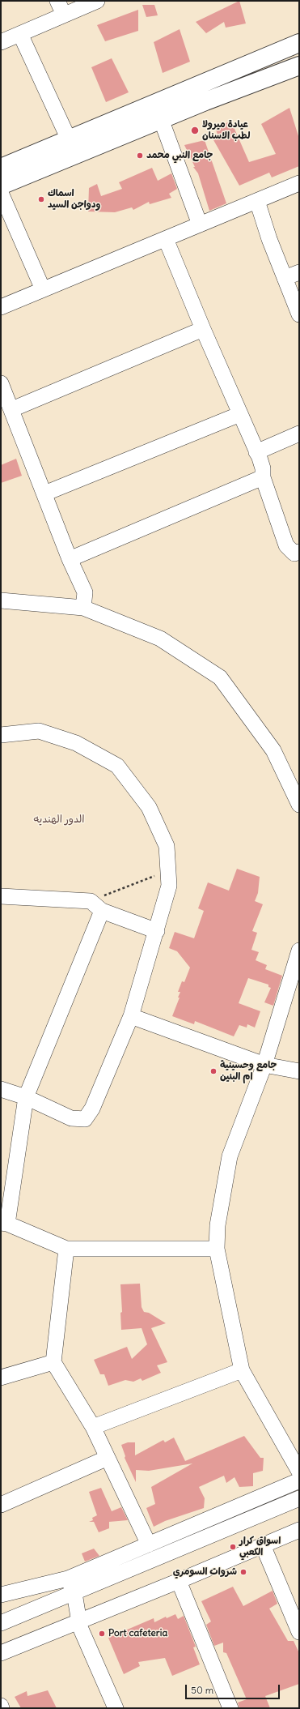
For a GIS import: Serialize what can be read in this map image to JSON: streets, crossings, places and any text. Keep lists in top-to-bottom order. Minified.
{"districts":["الدور الهنديه"],"places":["عيادة ميرولا لطب الاسنان","جامع النبي محمد","اسماك ودواجن السيد","جامع وحسينية ام البنين","اسواق كرار الكعبي","شروات السومري","Port cafeteria"],"scale_bar":"50 m"}
